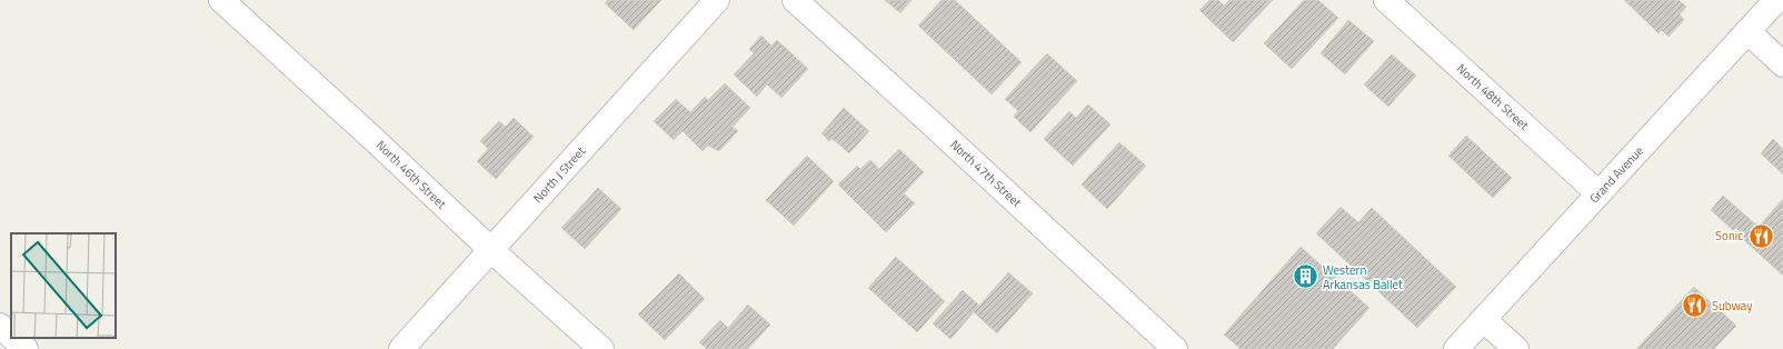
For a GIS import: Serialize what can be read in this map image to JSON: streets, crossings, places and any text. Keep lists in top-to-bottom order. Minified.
{"streets":{"street":["North 48th Street","North 47th Street","North 46th Street","North J Street","Grand Avenue"]},"crossings":[["North 48th Street","Grand Avenue"],["North 46th Street","North J Street"]],"places":{"restaurant":["Sonic","Subway"],"building":["Western Arkansas Ballet"]}}
